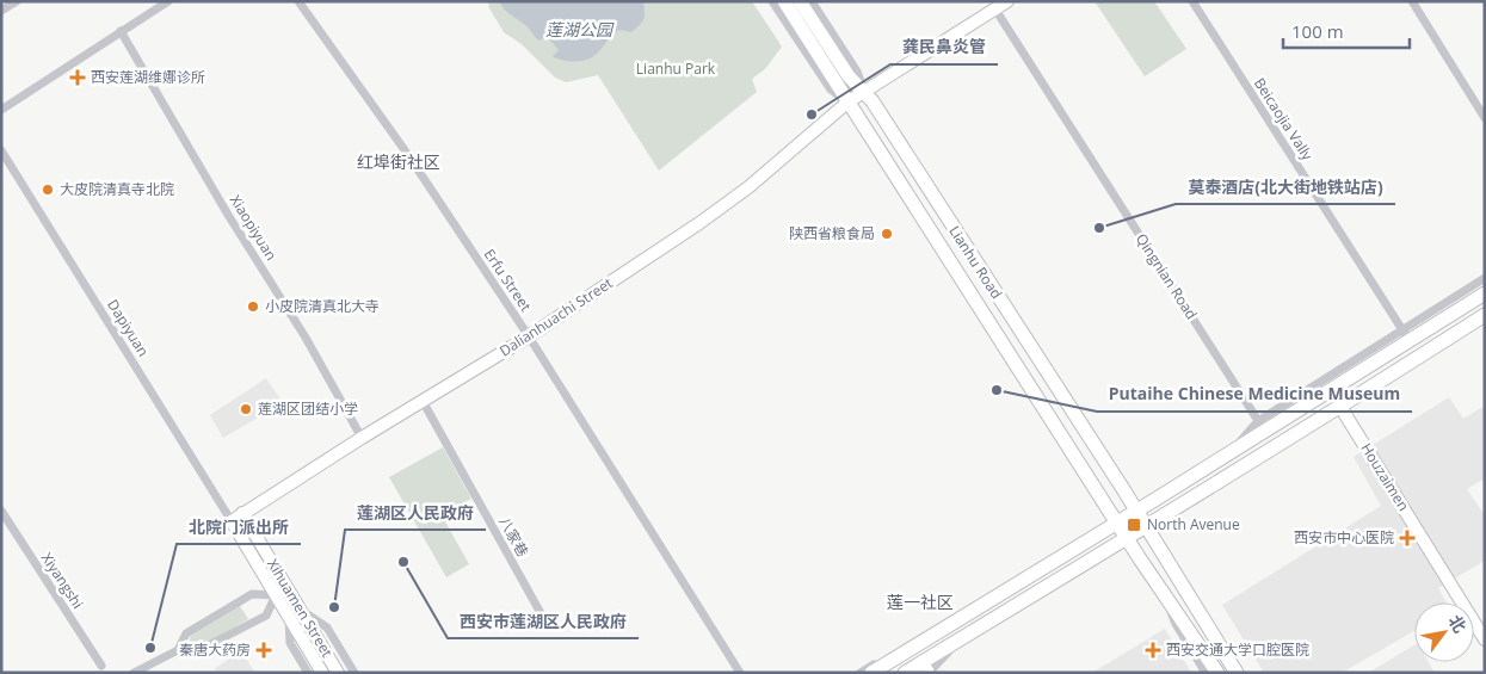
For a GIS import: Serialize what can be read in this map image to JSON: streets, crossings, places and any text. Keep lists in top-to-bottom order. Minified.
{"streets":{"main road":["Lianhu Road"],"street":["Beicaojia Vally","Xiaopiyuan","Qingnian Road","Erfu Street","Dalianhuachi Street","Dapiyuan","Houzaimen","八家巷","Xiyangshi","Xihuamen Street"]},"crossings":[["Xiaopiyuan","Dalianhuachi Street"],["Lianhu Road","Dalianhuachi Street"],["Qingnian Road","Dalianhuachi Street"],["Erfu Street","Dalianhuachi Street"],["Dalianhuachi Street","Dapiyuan"],["Dalianhuachi Street","八家巷"],["Dalianhuachi Street","Xihuamen Street"],["Dapiyuan","Xihuamen Street"]],"districts":["红埠街社区","莲一社区"],"water":["莲湖公园"],"parks":["Lianhu Park"],"places":{"health":["西安莲湖维娜诊所","西安市中心医院","秦唐大药房","西安交通大学口腔医院"],"other":["龚民鼻炎管","大皮院清真寺北院","莫泰酒店(北大街地铁站店)","陕西省粮食局","小皮院清真北大寺","Putaihe Chinese Medicine Museum","莲湖区团结小学","西安市莲湖区人民政府","莲湖区人民政府","北院门派出所"],"transit":["North Avenue"]},"scale_bar":"100 m","north":"top right"}
